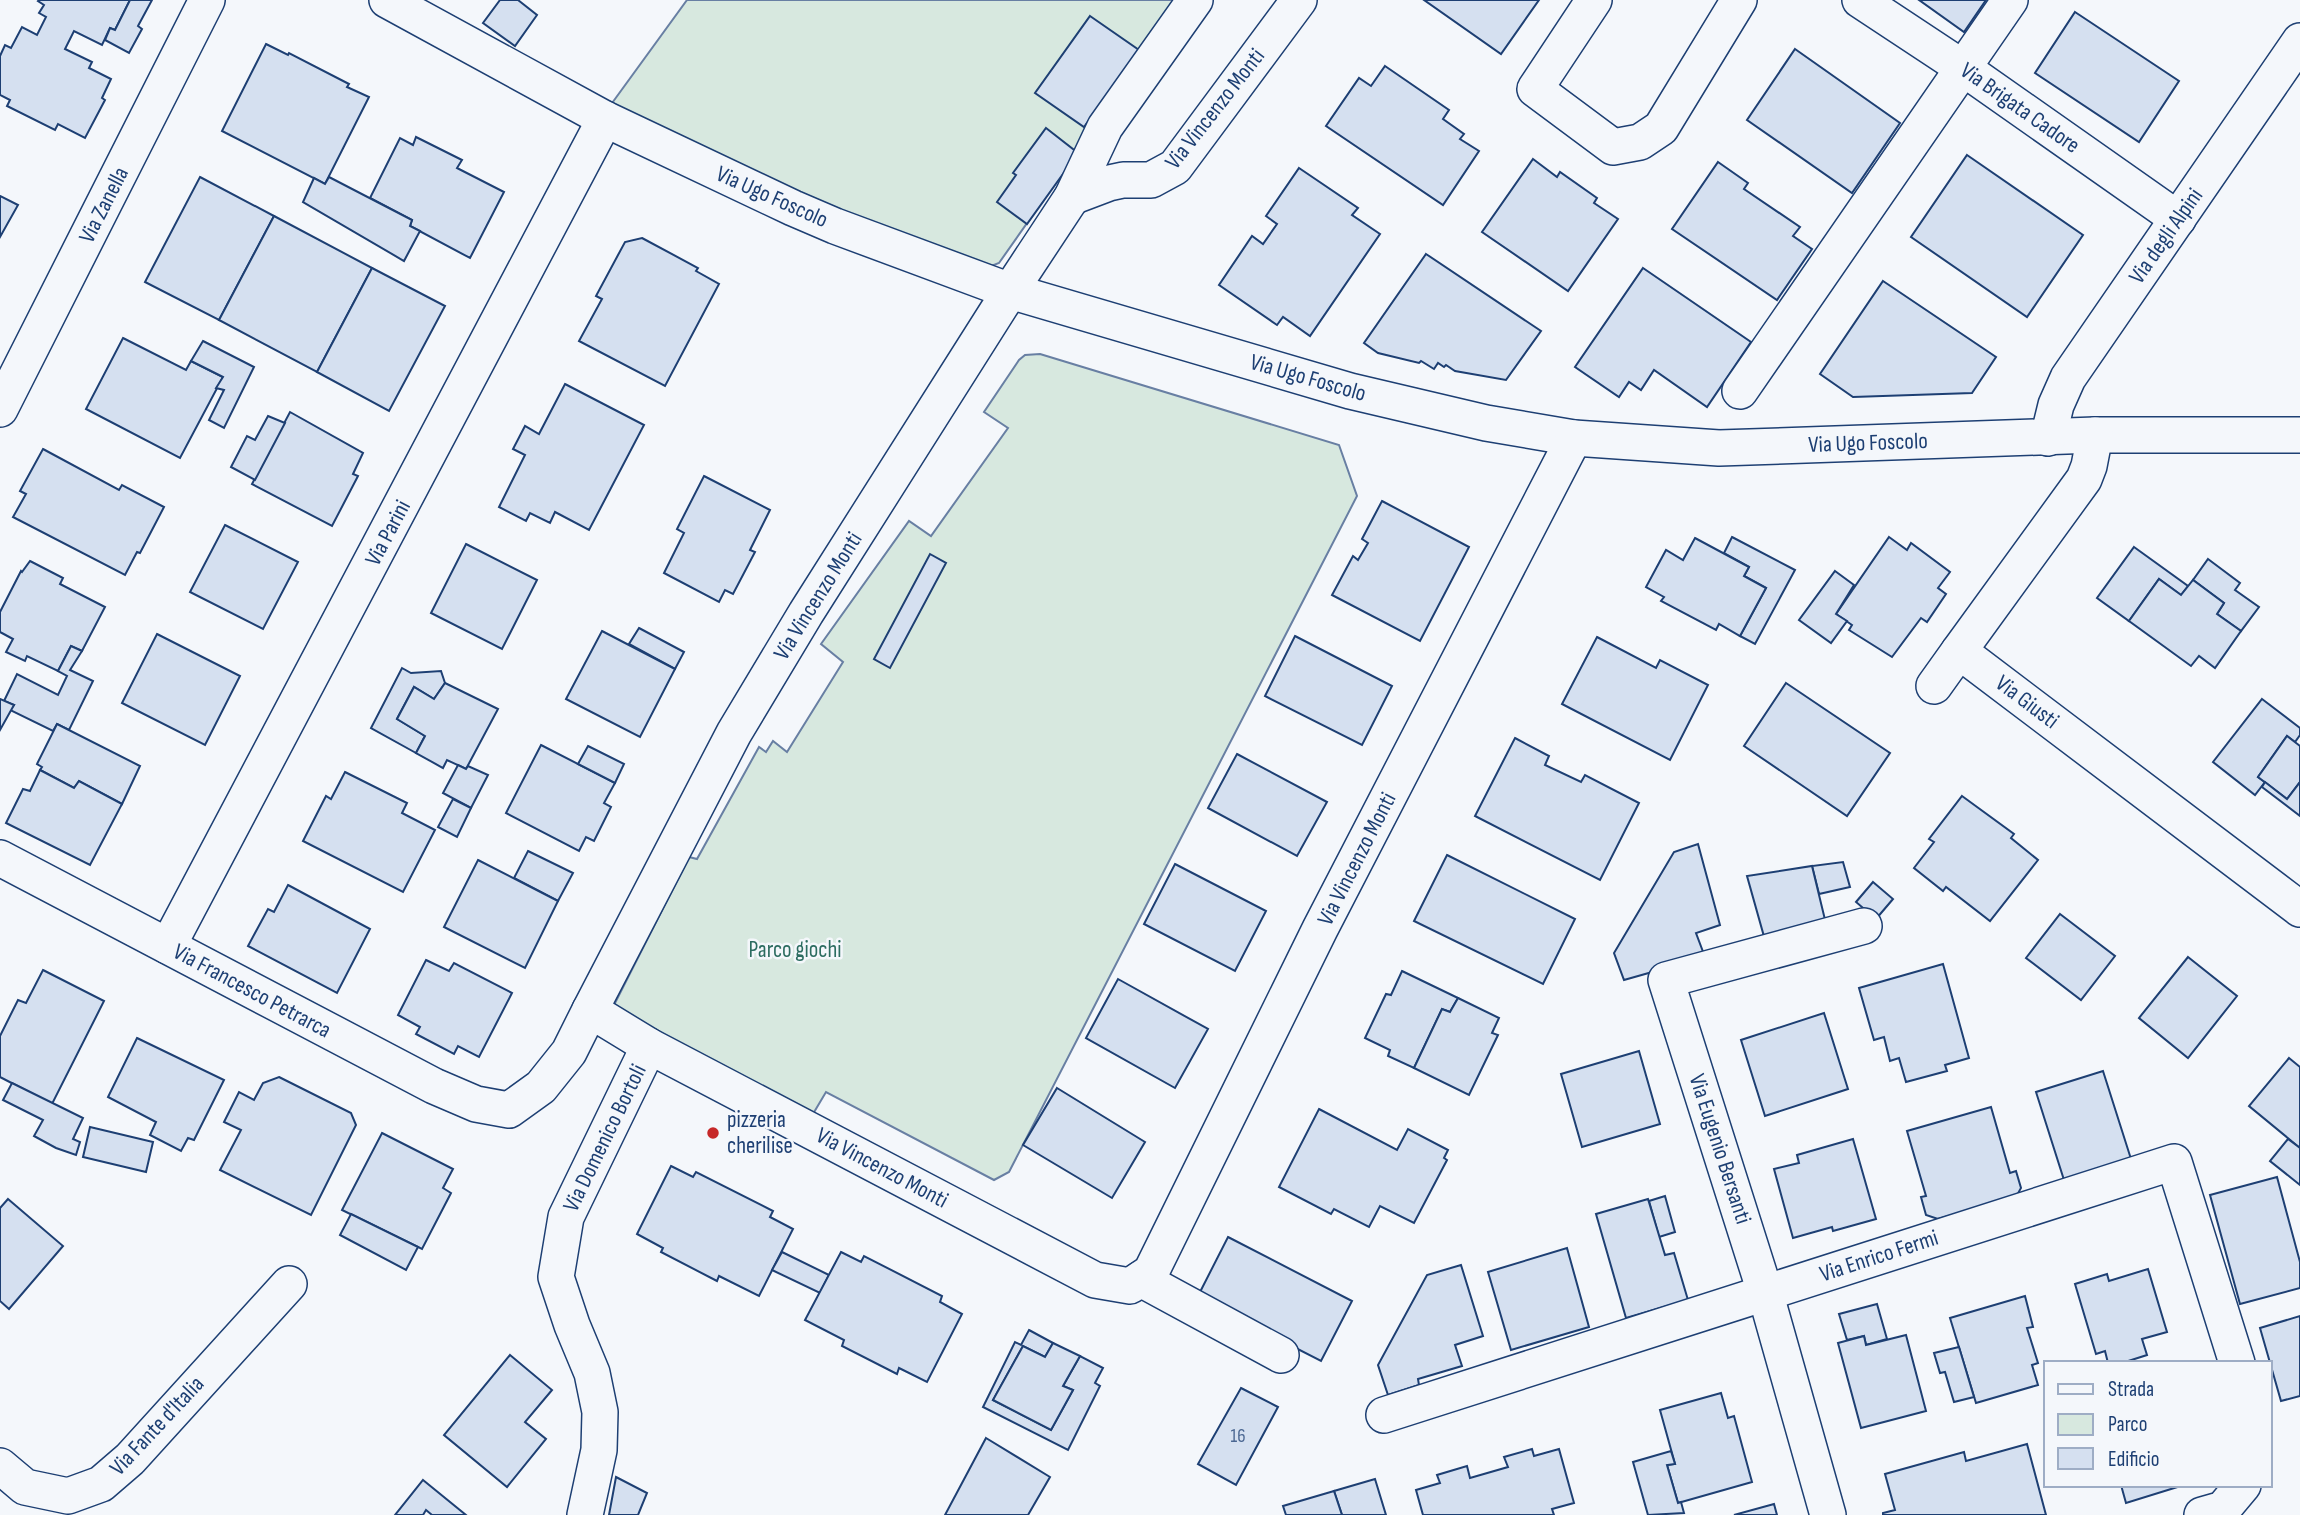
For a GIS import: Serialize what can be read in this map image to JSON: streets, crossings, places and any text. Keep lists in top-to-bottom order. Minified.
{"streets":{"street":["Via Brigata Cadore","Via Vincenzo Monti","Via Ugo Foscolo","Via Zanella","Via degli Alpini","Via Parini","Via Giusti","Via Francesco Petrarca","Via Domenico Bortoli","Via Eugenio Bersanti","Via Enrico Fermi","Via Fante d'Italia"]},"crossings":[["Via Brigata Cadore","Via degli Alpini"],["Via Vincenzo Monti","Via Ugo Foscolo"],["Via Vincenzo Monti","Via Francesco Petrarca"],["Via Vincenzo Monti","Via Domenico Bortoli"],["Via Ugo Foscolo","Via degli Alpini"],["Via Ugo Foscolo","Via Parini"],["Via Parini","Via Francesco Petrarca"],["Via Eugenio Bersanti","Via Enrico Fermi"]],"parks":["Parco giochi"],"places":["pizzeria cherilise"],"house_numbers":["16"],"legend":["Strada","Parco","Edificio"]}
